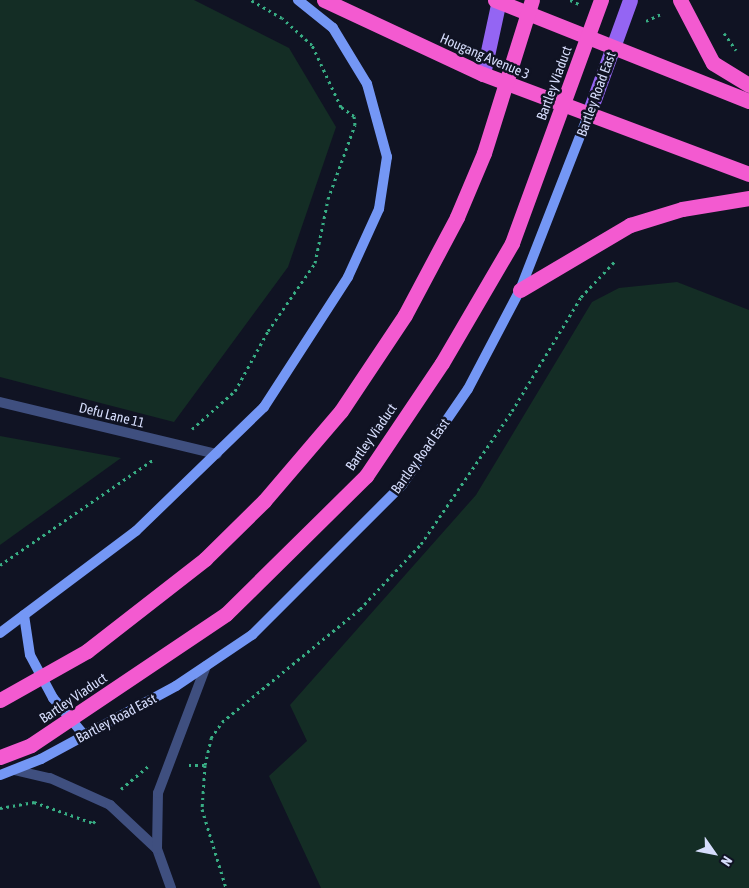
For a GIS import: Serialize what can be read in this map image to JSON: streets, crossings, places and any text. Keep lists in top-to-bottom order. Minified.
{"streets":{"highway":["Hougang Avenue 3","Bartley Viaduct"],"main road":["Bartley Road East"],"street":["Defu Lane 11"]},"crossings":[["Hougang Avenue 3","Bartley Road East"]],"north":"bottom right"}
